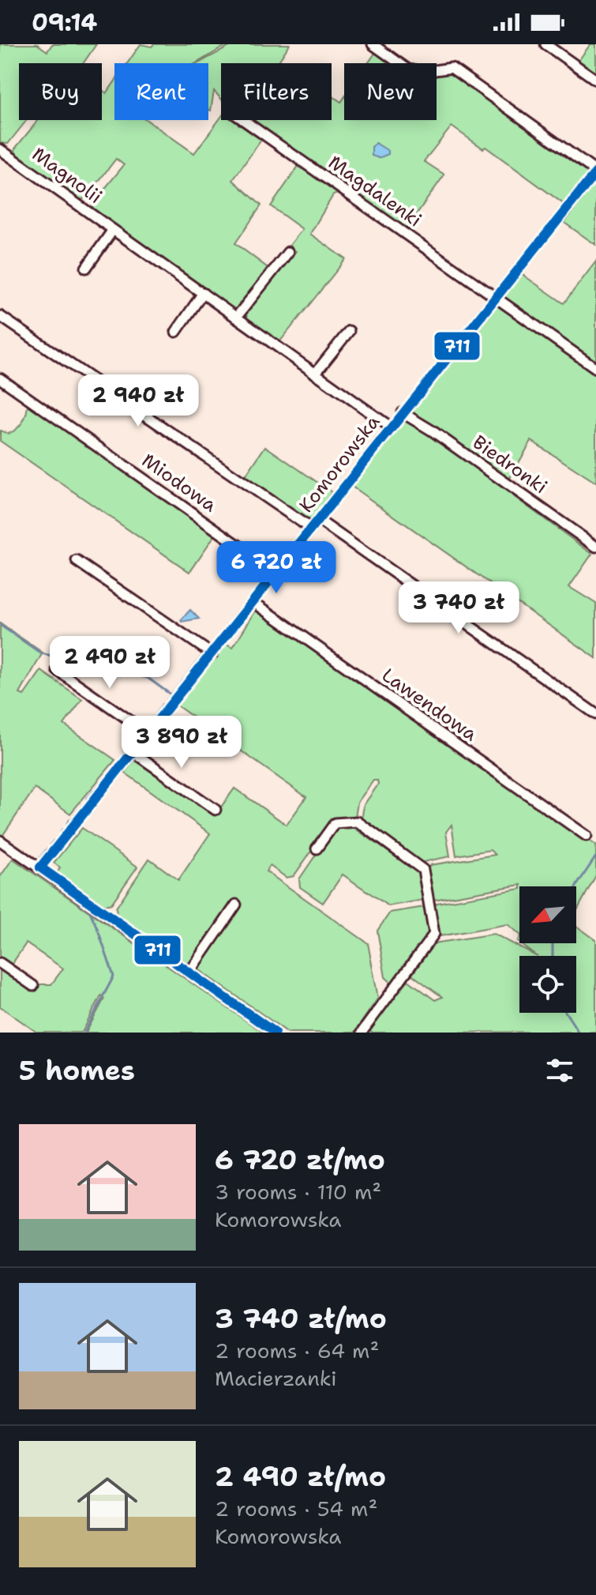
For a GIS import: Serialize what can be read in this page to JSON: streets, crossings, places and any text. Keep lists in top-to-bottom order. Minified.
{"streets":{"street":["Magnolii","Magdalenki","Komorowska","Biedronki","Miodowa","Lawendowa"]},"crossings":[["Magnolii","Komorowska"],["Magdalenki","Komorowska"],["Komorowska","Biedronki"],["Komorowska","Miodowa"],["Komorowska","Lawendowa"]],"lines":["transit line 711"],"north":"bottom left","page":{"status":"09:14","chip":["Buy","Rent","Filters","New"],"price":["2 940 zł","6 720 zł","3 740 zł","2 490 zł","3 890 zł"],"heading":"5 homes","list":[{"name":"6 720 zł/mo","note":"3 rooms · 110 m² · Komorowska"},{"name":"3 740 zł/mo","note":"2 rooms · 64 m² · Macierzanki"},{"name":"2 490 zł/mo","note":"2 rooms · 54 m² · Komorowska"}]}}
